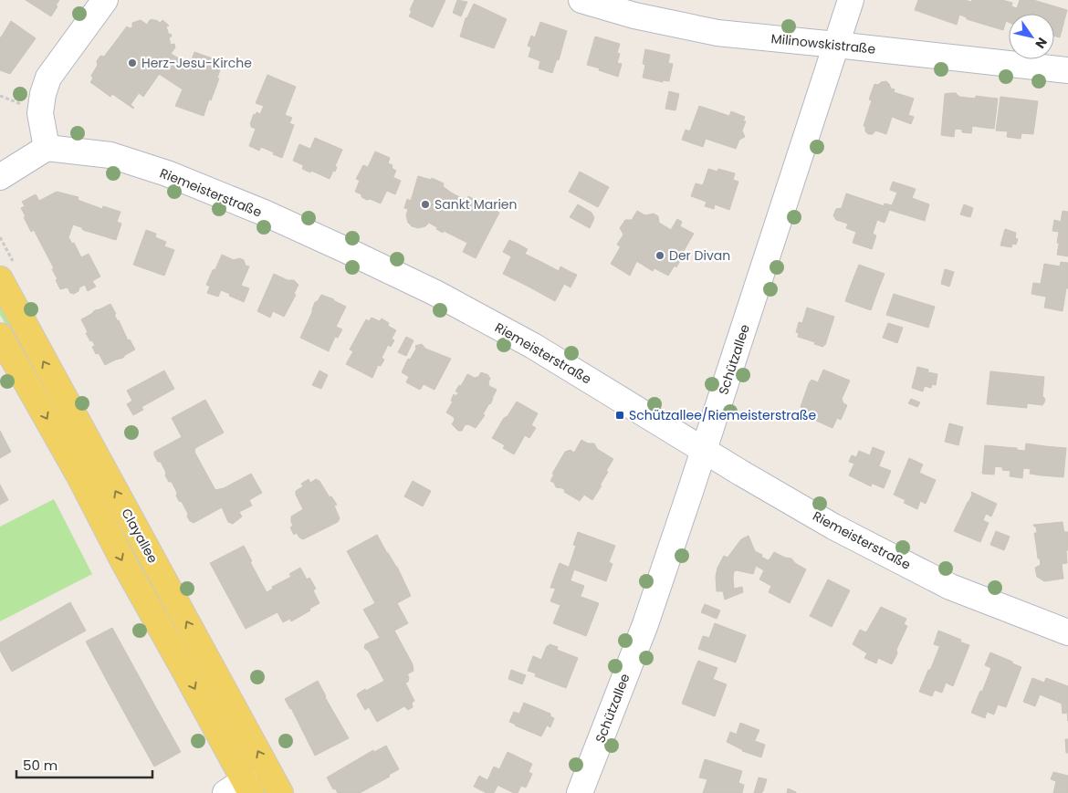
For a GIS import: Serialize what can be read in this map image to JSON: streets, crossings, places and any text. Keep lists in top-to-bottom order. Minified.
{"streets":{"main road":["Clayallee"],"street":["Milinowskistraße","Riemeisterstraße","Schützallee"]},"crossings":[["Milinowskistraße","Schützallee"],["Riemeisterstraße","Schützallee"]],"places":{"other":["Herz-Jesu-Kirche","Sankt Marien","Der Divan"],"transit":["Schützallee/Riemeisterstraße"]},"scale_bar":"50 m","north":"bottom right"}
